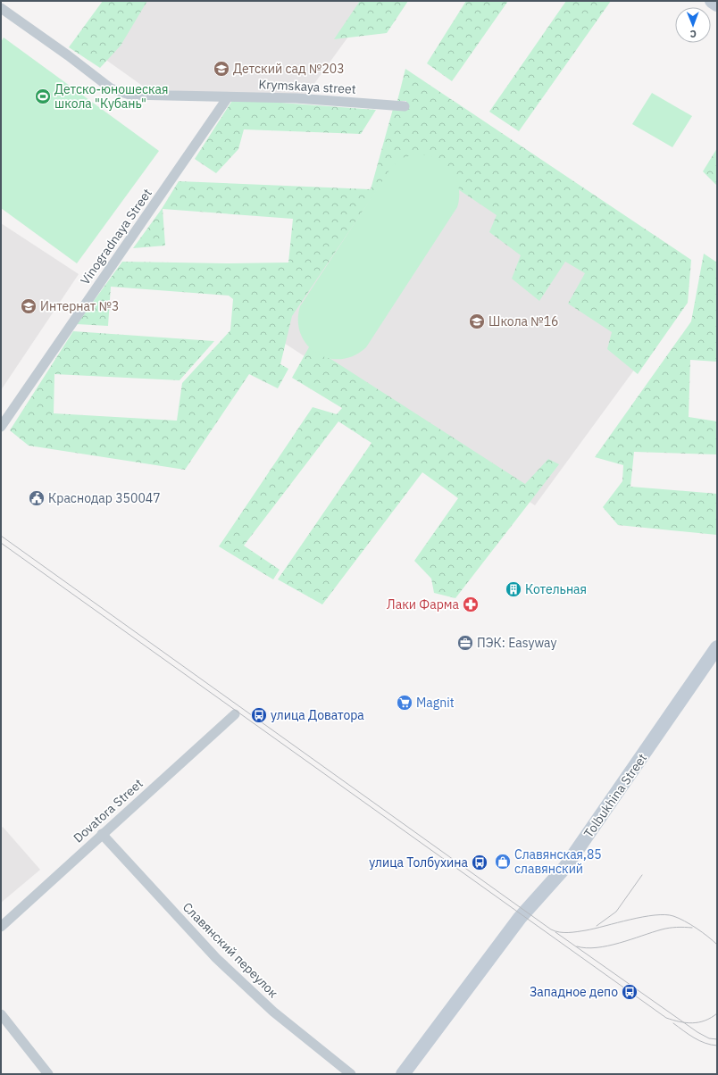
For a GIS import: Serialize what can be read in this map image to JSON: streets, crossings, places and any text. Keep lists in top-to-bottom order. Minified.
{"streets":{"street":["Krymskaya street","Vinogradnaya Street","Tolbukhina Street","Dovatora Street","Славянский переулок"]},"crossings":[["Krymskaya street","Vinogradnaya Street"],["Dovatora Street","Славянский переулок"]],"places":{"school or university":["Детский сад №203","Интернат №3","Школа №16"],"sports":["Детско-юношеская школа \"Кубань\""],"public building":["Краснодар 350047"],"building":["Котельная"],"pharmacy":["Лаки Фарма"],"office":["ПЭК: Easyway"],"supermarket":["Magnit"],"bus stop":["улица Доватора","улица Толбухина","Западное депо"],"shop":["Славянская,85 славянский"]},"north":"bottom"}
